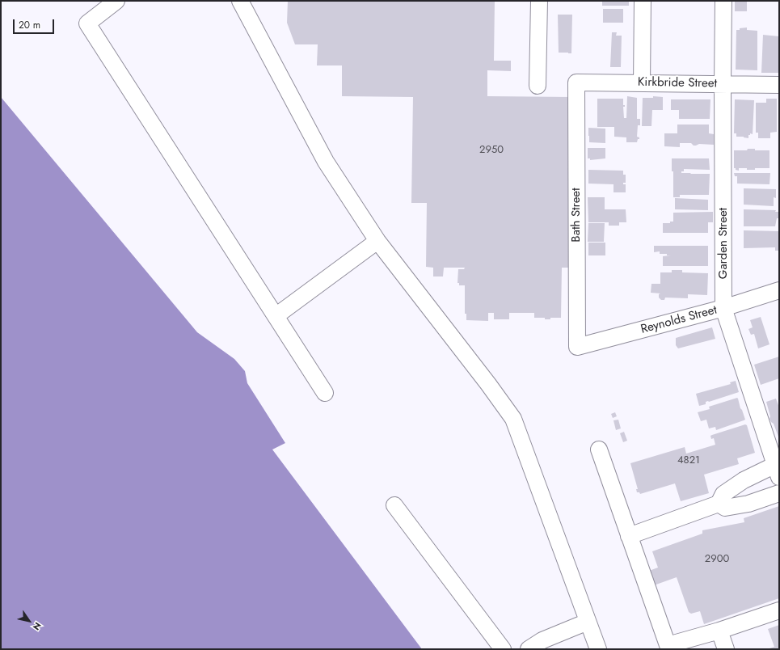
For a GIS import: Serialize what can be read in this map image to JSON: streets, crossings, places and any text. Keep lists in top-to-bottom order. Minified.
{"streets":{"street":["Kirkbride Street","Bath Street","Garden Street","Reynolds Street"]},"crossings":[["Kirkbride Street","Bath Street"],["Kirkbride Street","Garden Street"],["Bath Street","Reynolds Street"],["Garden Street","Reynolds Street"]],"house_numbers":["2950","4821","2900"],"scale_bar":"20 m","north":"bottom right"}
